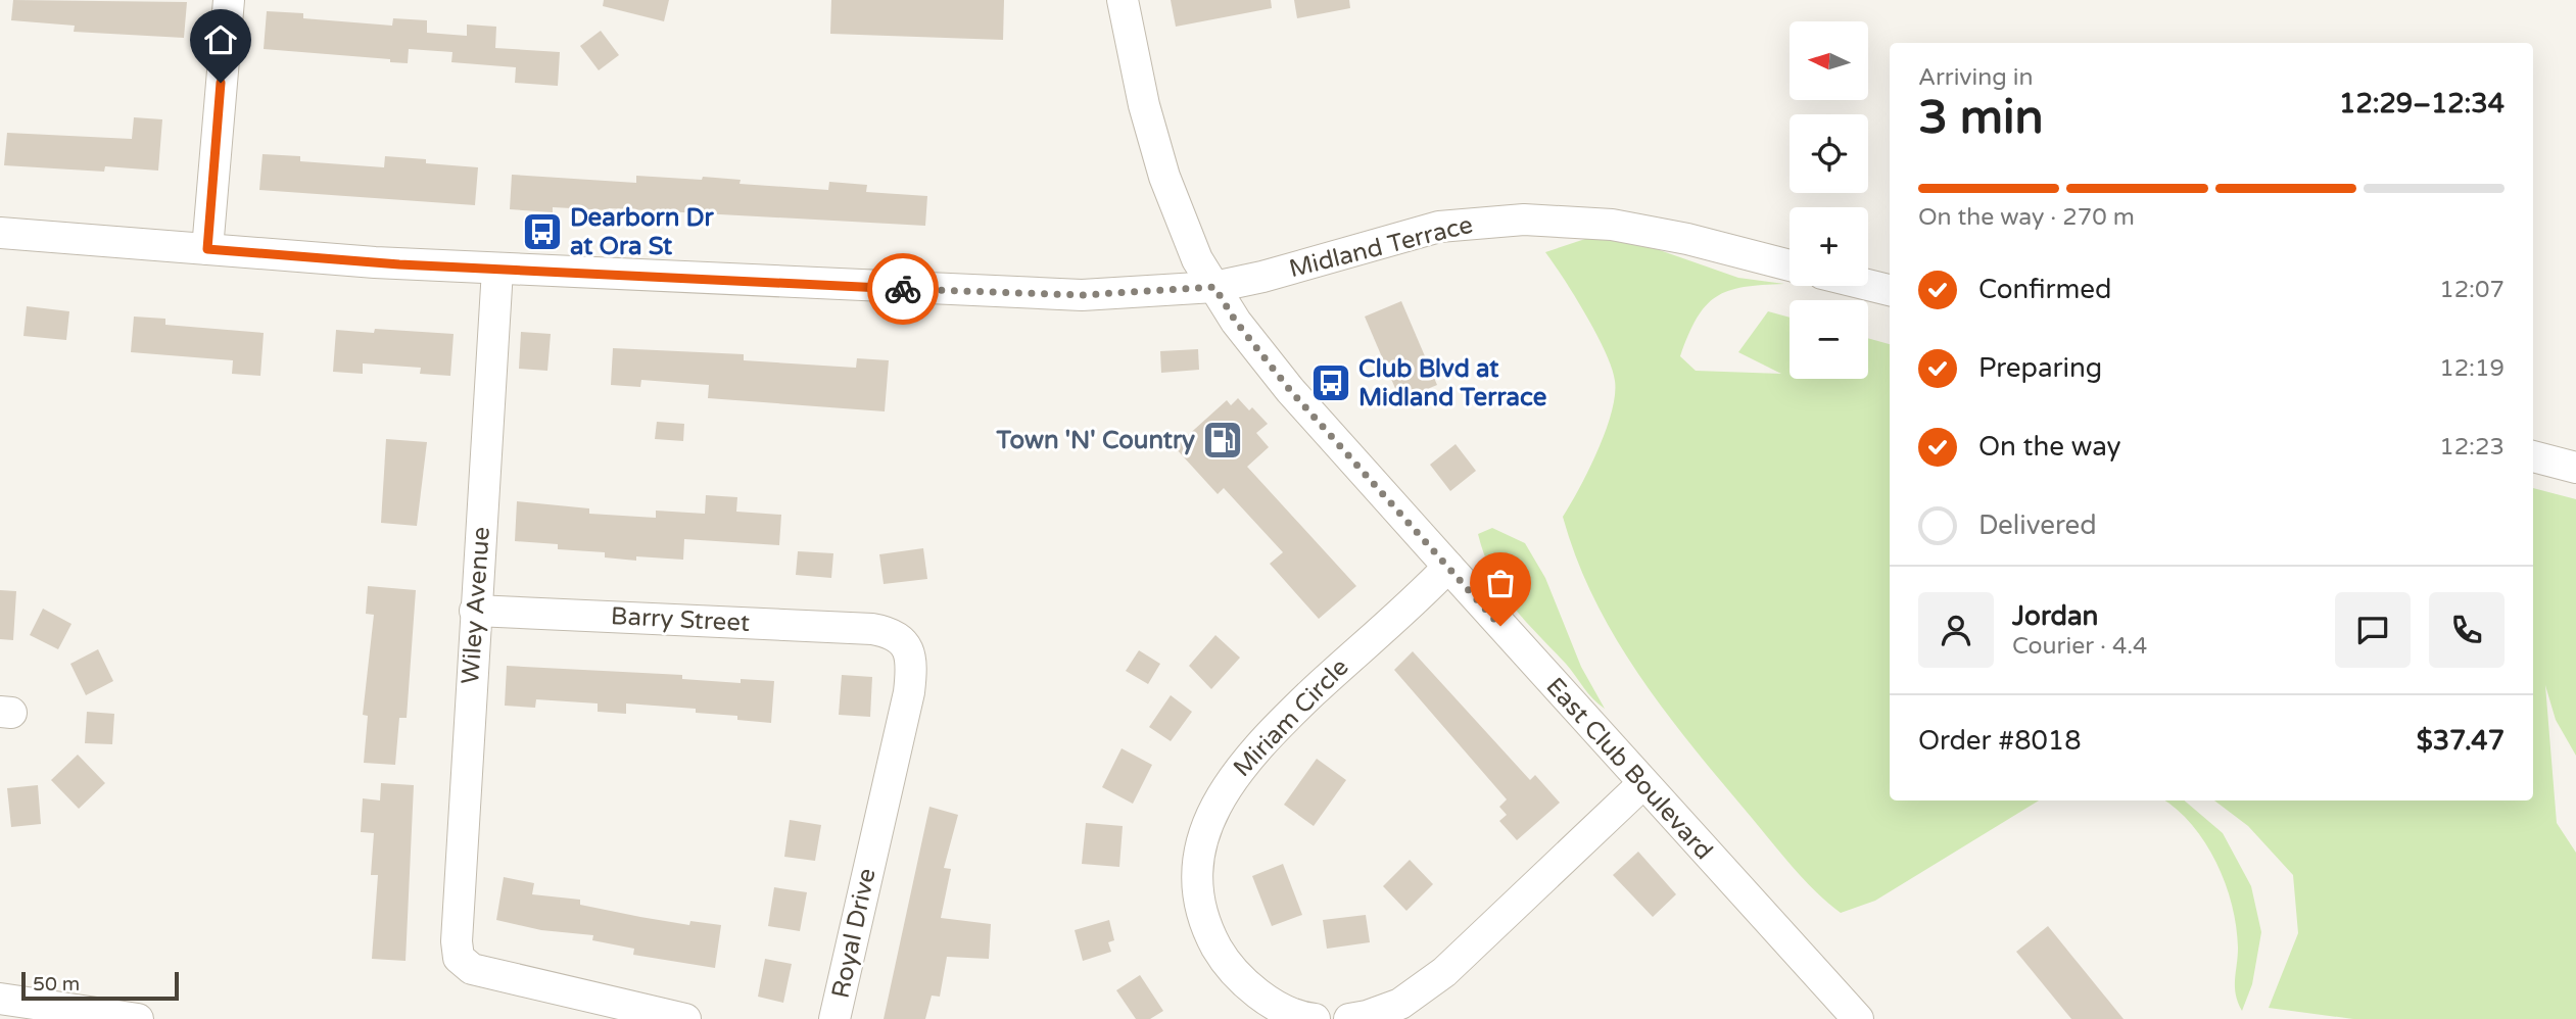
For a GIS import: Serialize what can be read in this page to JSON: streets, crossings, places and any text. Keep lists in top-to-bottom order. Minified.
{"streets":{"street":["Midland Terrace","Wiley Avenue","Barry Street","Miriam Circle","East Club Boulevard","Royal Drive"]},"crossings":[["Midland Terrace","Wiley Avenue"],["Midland Terrace","East Club Boulevard"],["Wiley Avenue","Barry Street"],["Barry Street","Royal Drive"],["Miriam Circle","East Club Boulevard"]],"places":{"bus stop":["Dearborn Dr at Ora St","Club Blvd at Midland Terrace"],"fuel station":["Town 'N' Country"]},"scale_bar":"50 m","north":"left","page":{"map_buttons":["+","−"],"heading":["3 min","Arriving in","12:29–12:34"],"panel":["Jordan","Courier · 4.4","Order #8018","$37.47"],"bar":"On the way · 270 m","list":[["Confirmed","12:07"],["Preparing","12:19"],["On the way","12:23"],"Delivered"],"scale":"50 m"}}
